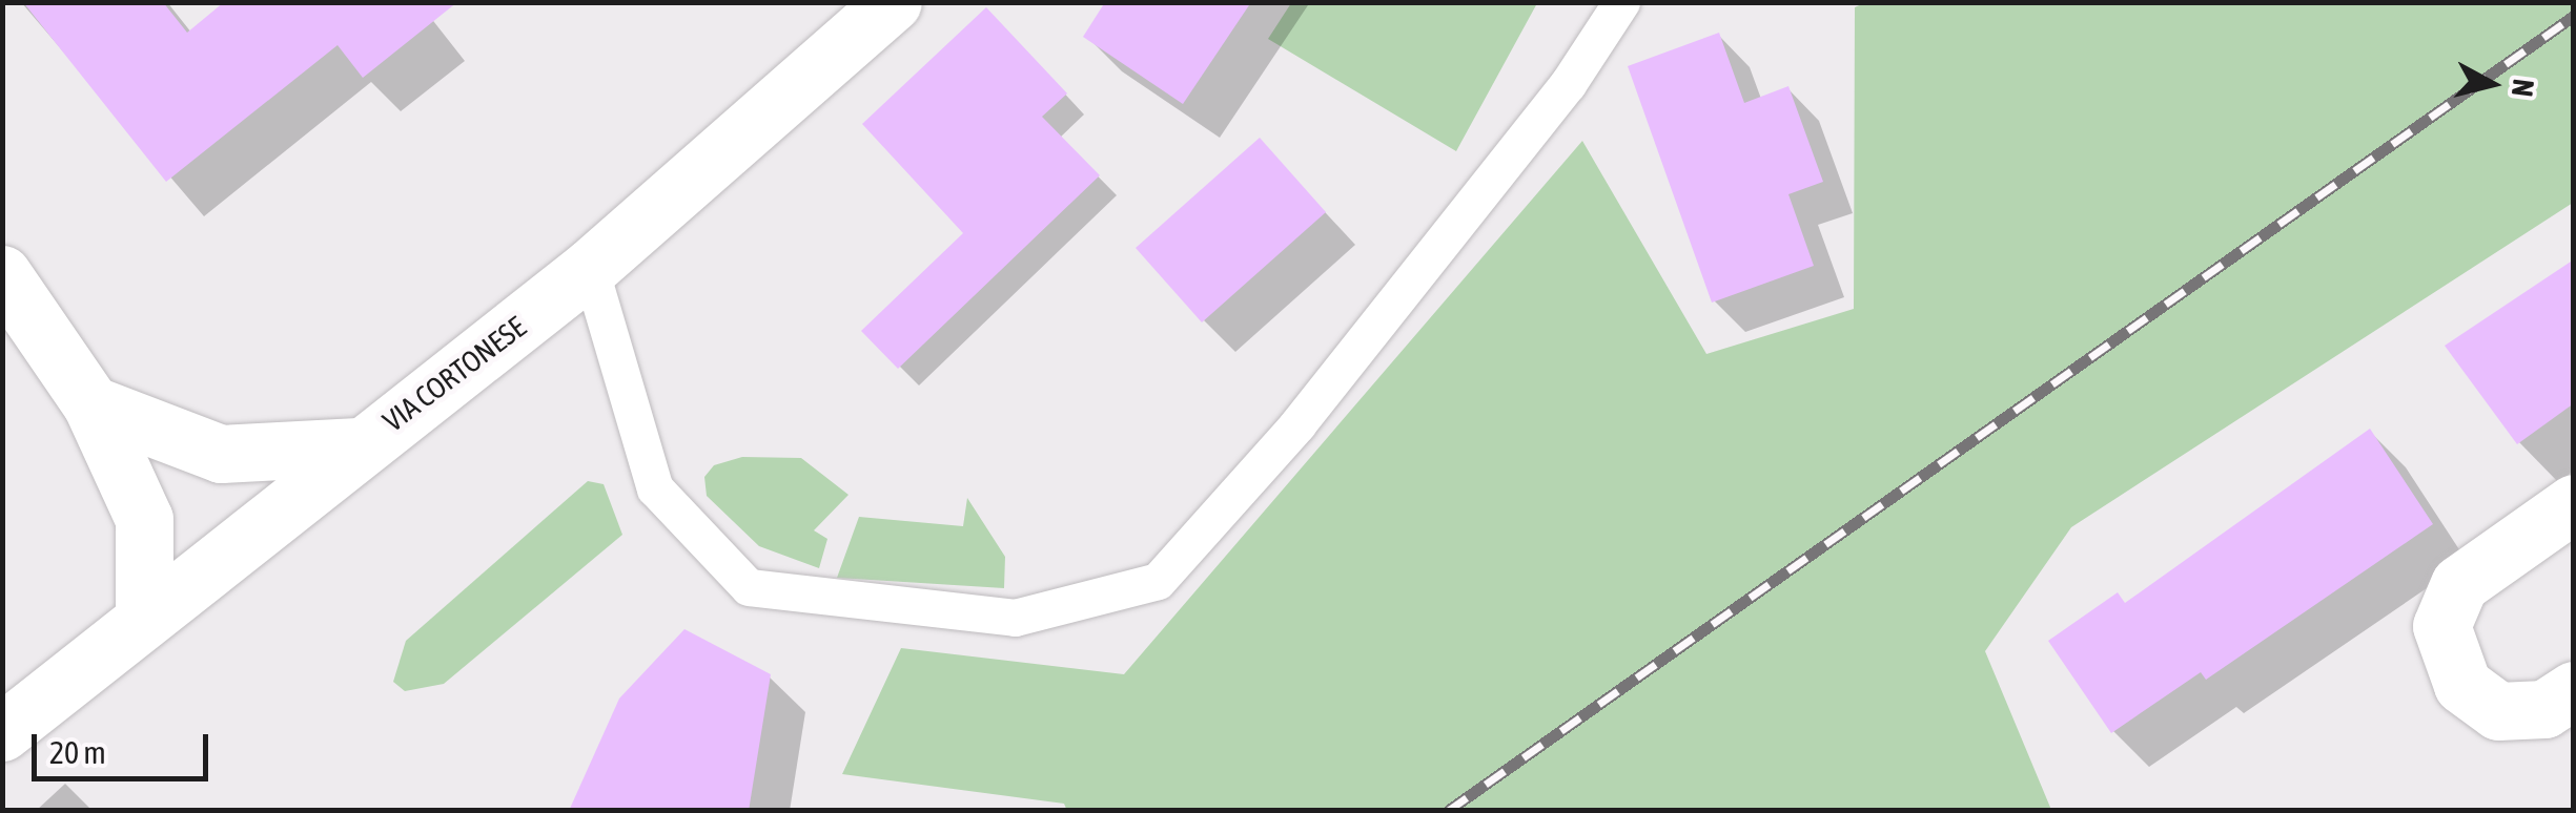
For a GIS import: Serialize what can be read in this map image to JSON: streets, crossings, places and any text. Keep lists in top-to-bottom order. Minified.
{"streets":{"main road":["VIA CORTONESE"]},"scale_bar":"20 m","north":"right"}
